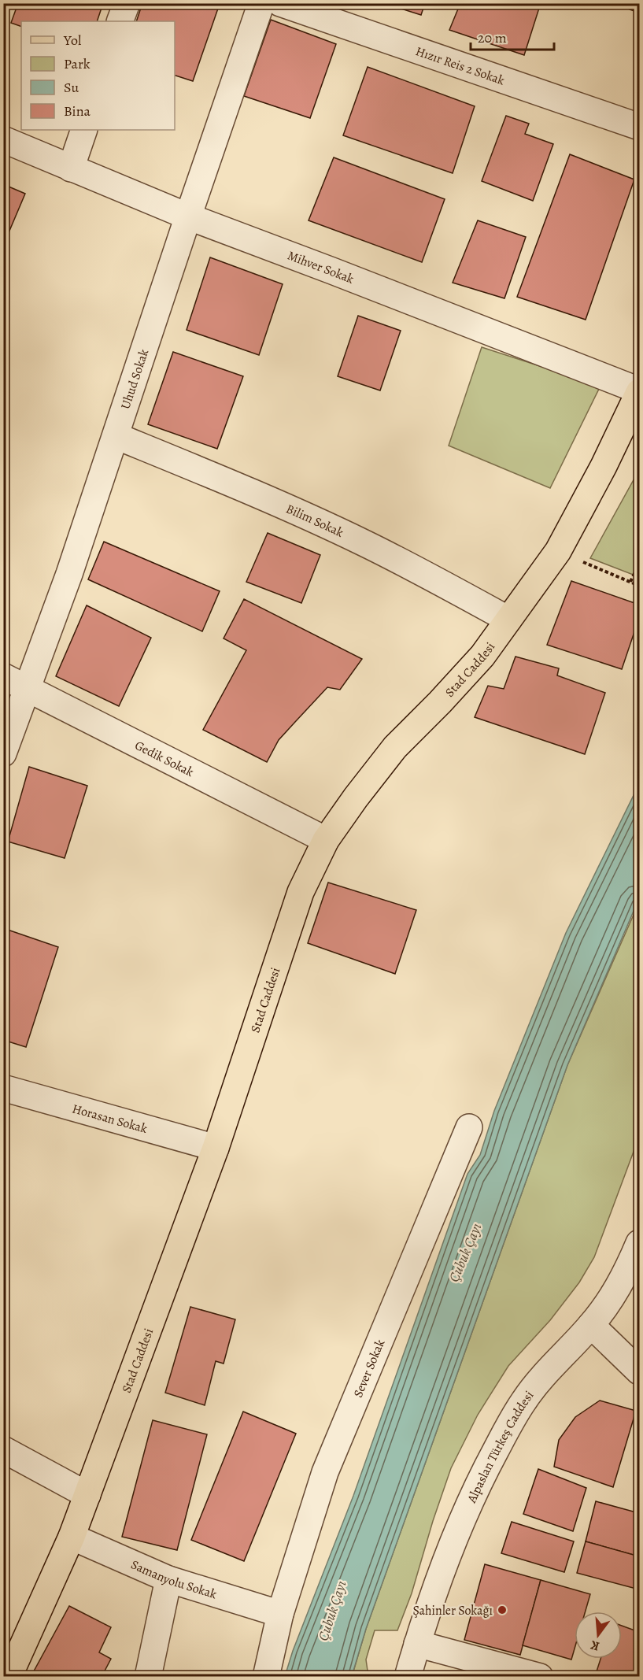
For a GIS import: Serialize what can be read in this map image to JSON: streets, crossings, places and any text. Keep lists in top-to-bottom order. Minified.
{"streets":{"main road":["Stad Caddesi"],"street":["Hızır Reis 2 Sokak","Mihver Sokak","Uhud Sokak","Bilim Sokak","Gedik Sokak","Horasan Sokak","Sever Sokak","Alpaslan Türkeş Caddesi","Samanyolu Sokak"]},"crossings":[["Mihver Sokak","Uhud Sokak"],["Mihver Sokak","Stad Caddesi"],["Uhud Sokak","Bilim Sokak"],["Uhud Sokak","Gedik Sokak"],["Bilim Sokak","Stad Caddesi"],["Stad Caddesi","Gedik Sokak"],["Stad Caddesi","Horasan Sokak"],["Stad Caddesi","Samanyolu Sokak"],["Sever Sokak","Samanyolu Sokak"]],"water":["Çubuk Çayı"],"places":["Şahinler Sokağı"],"legend":["Yol","Park","Su","Bina"],"scale_bar":"20 m","north":"bottom"}
